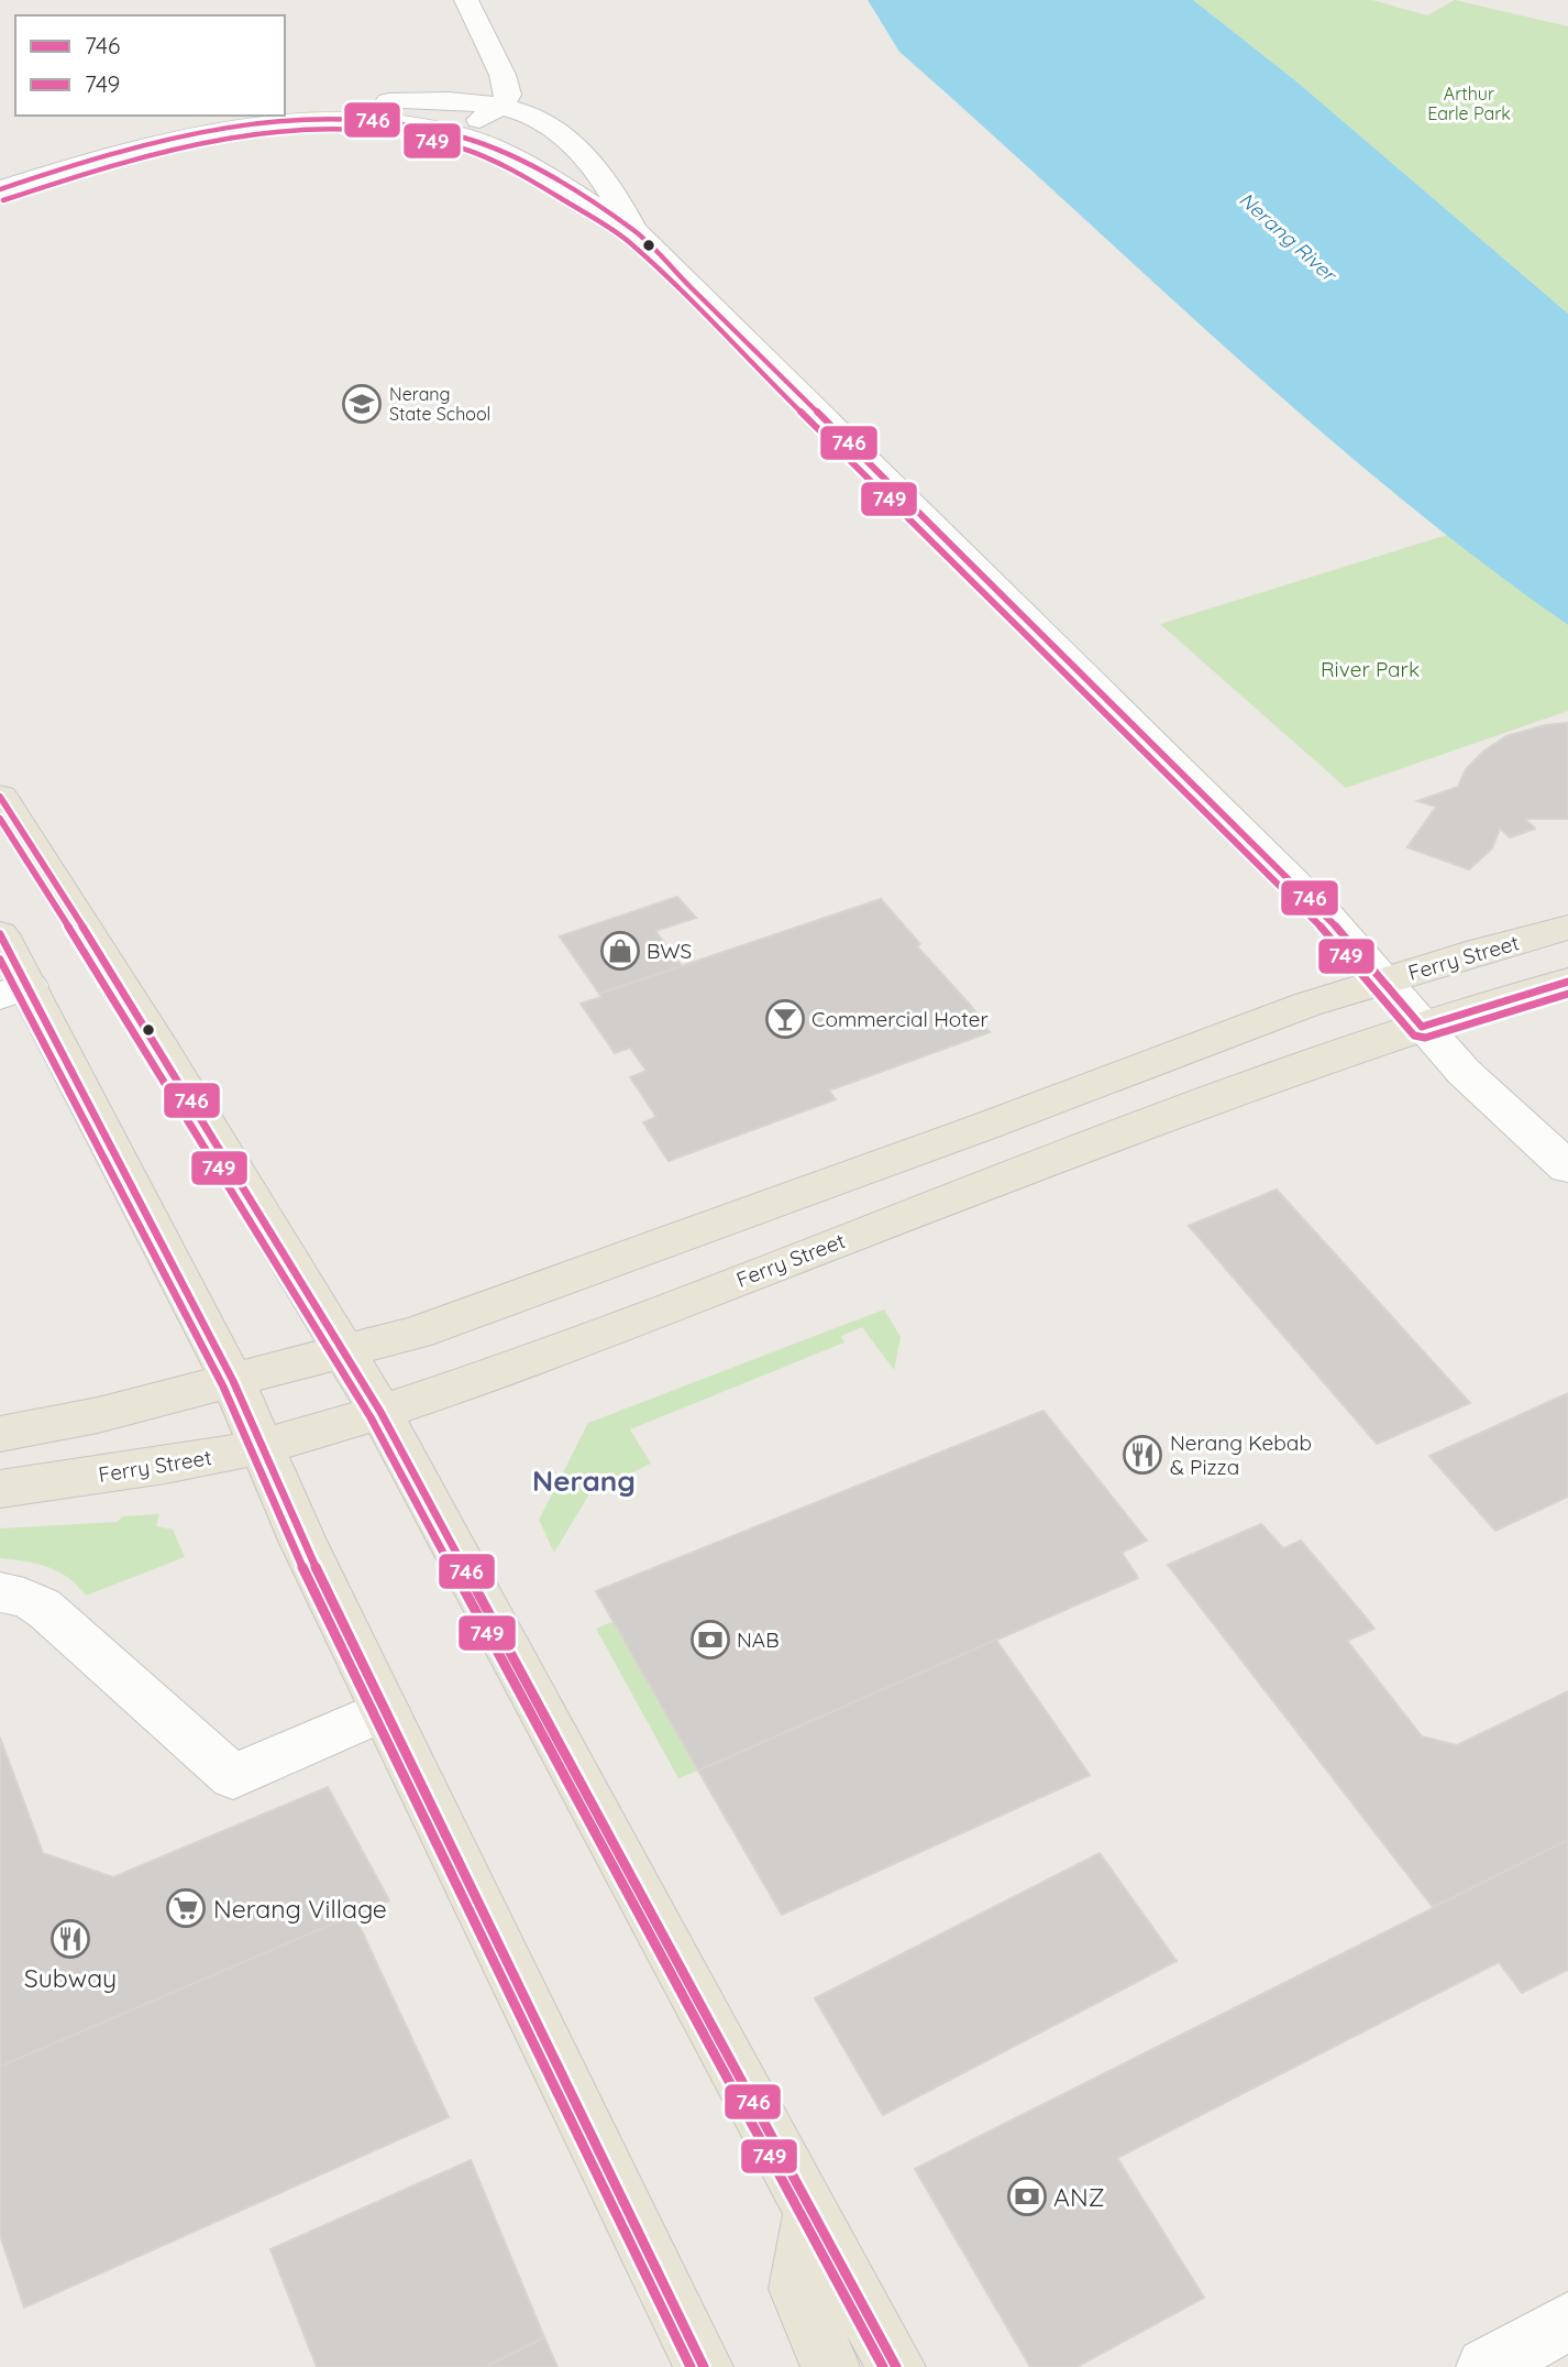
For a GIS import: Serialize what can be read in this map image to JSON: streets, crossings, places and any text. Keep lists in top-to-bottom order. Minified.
{"streets":{"main road":["Ferry Street"]},"districts":["Nerang"],"water":["Nerang River"],"parks":["Arthur Earle Park","River Park"],"places":{"school or university":["Nerang State School"],"shop":["BWS"],"bar":["Commercial Hoter"],"restaurant":["Nerang Kebab & Pizza","Subway"],"bank":["NAB","ANZ"],"supermarket":["Nerang Village"]},"lines":["transit line 746","transit line 749"],"legend":["746","749"]}
